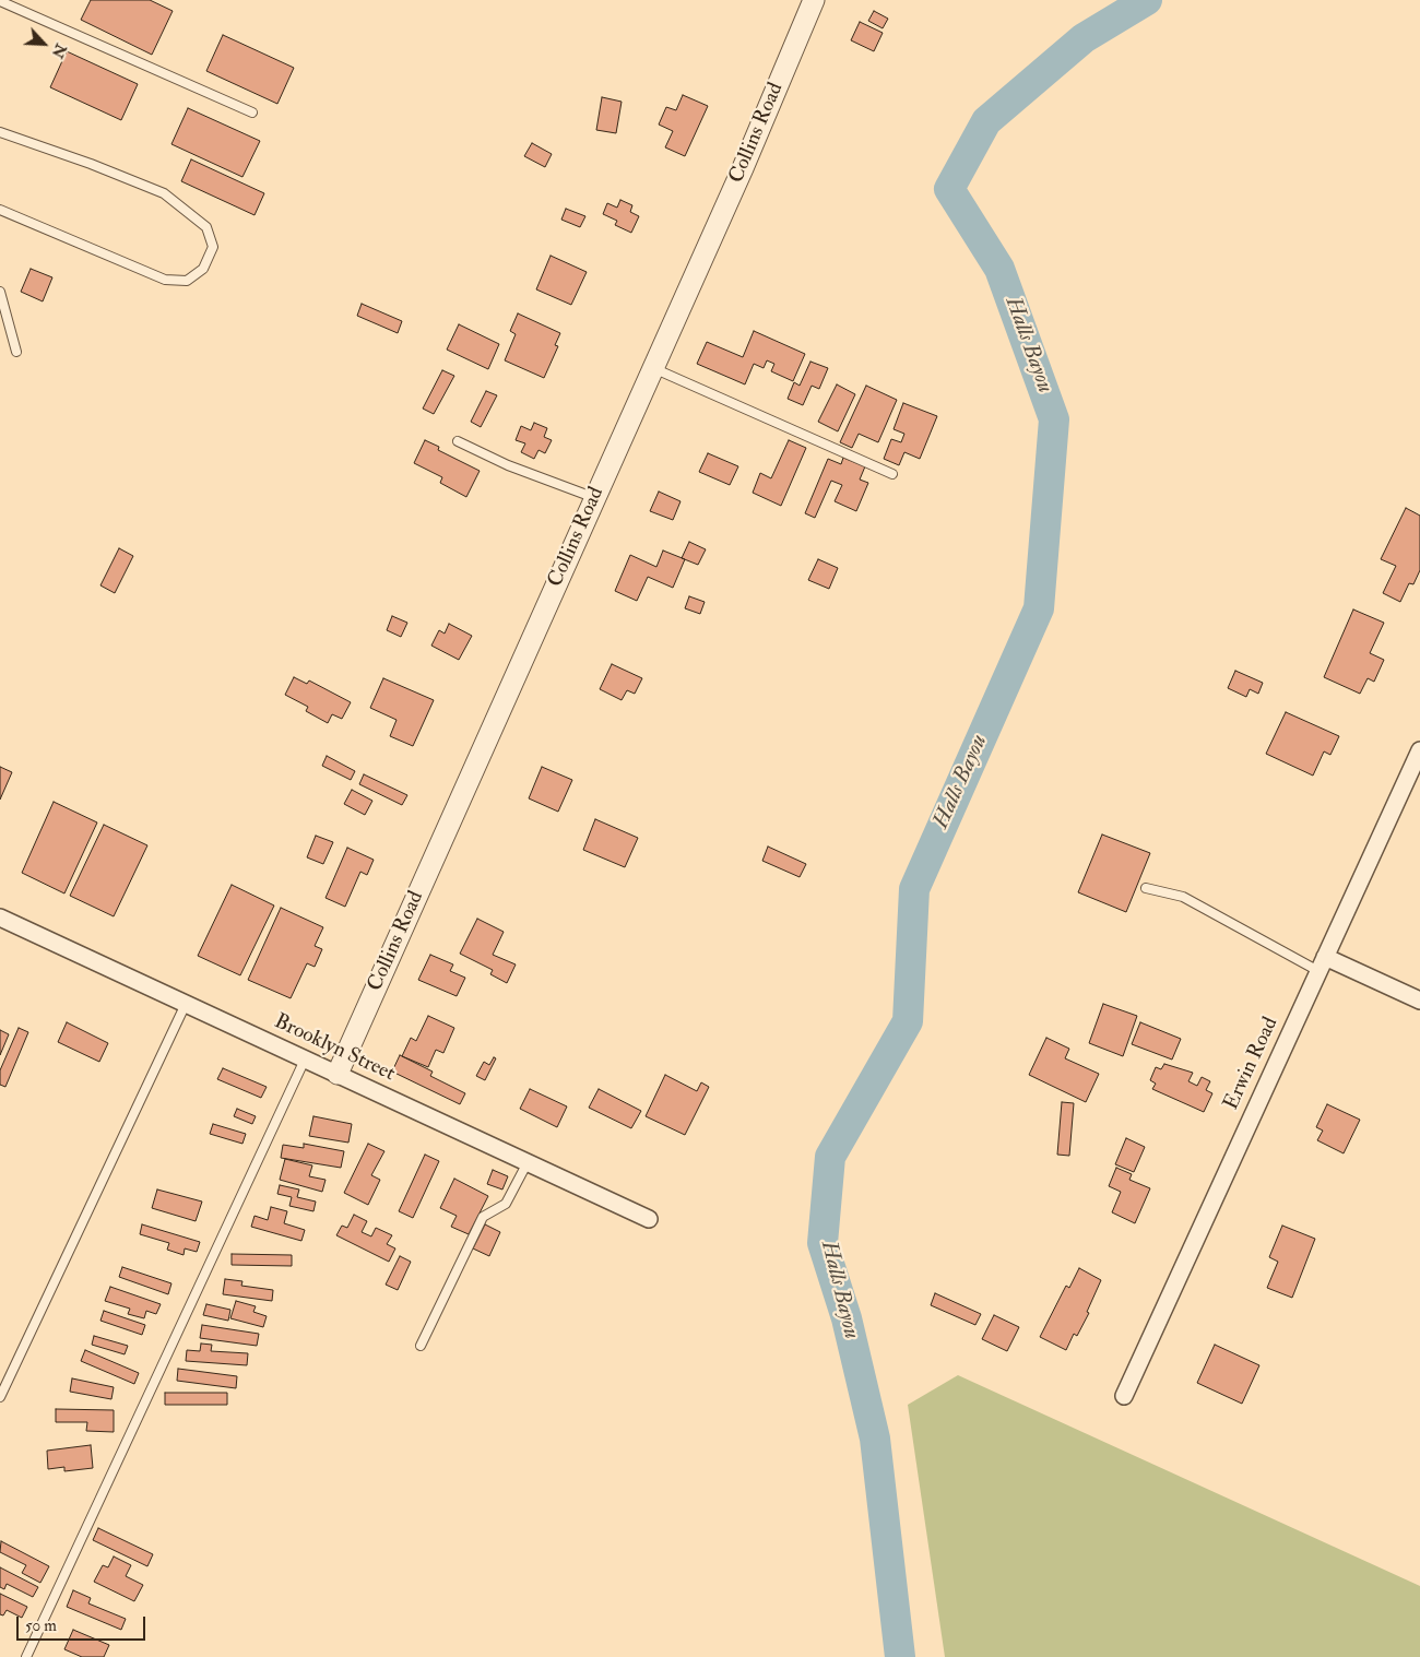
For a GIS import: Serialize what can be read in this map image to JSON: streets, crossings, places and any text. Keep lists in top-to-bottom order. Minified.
{"streets":{"street":["Collins Road","Brooklyn Street","Erwin Road"]},"crossings":[["Collins Road","Brooklyn Street"]],"water":["Halls Bayou"],"scale_bar":"50 m","north":"bottom right"}
